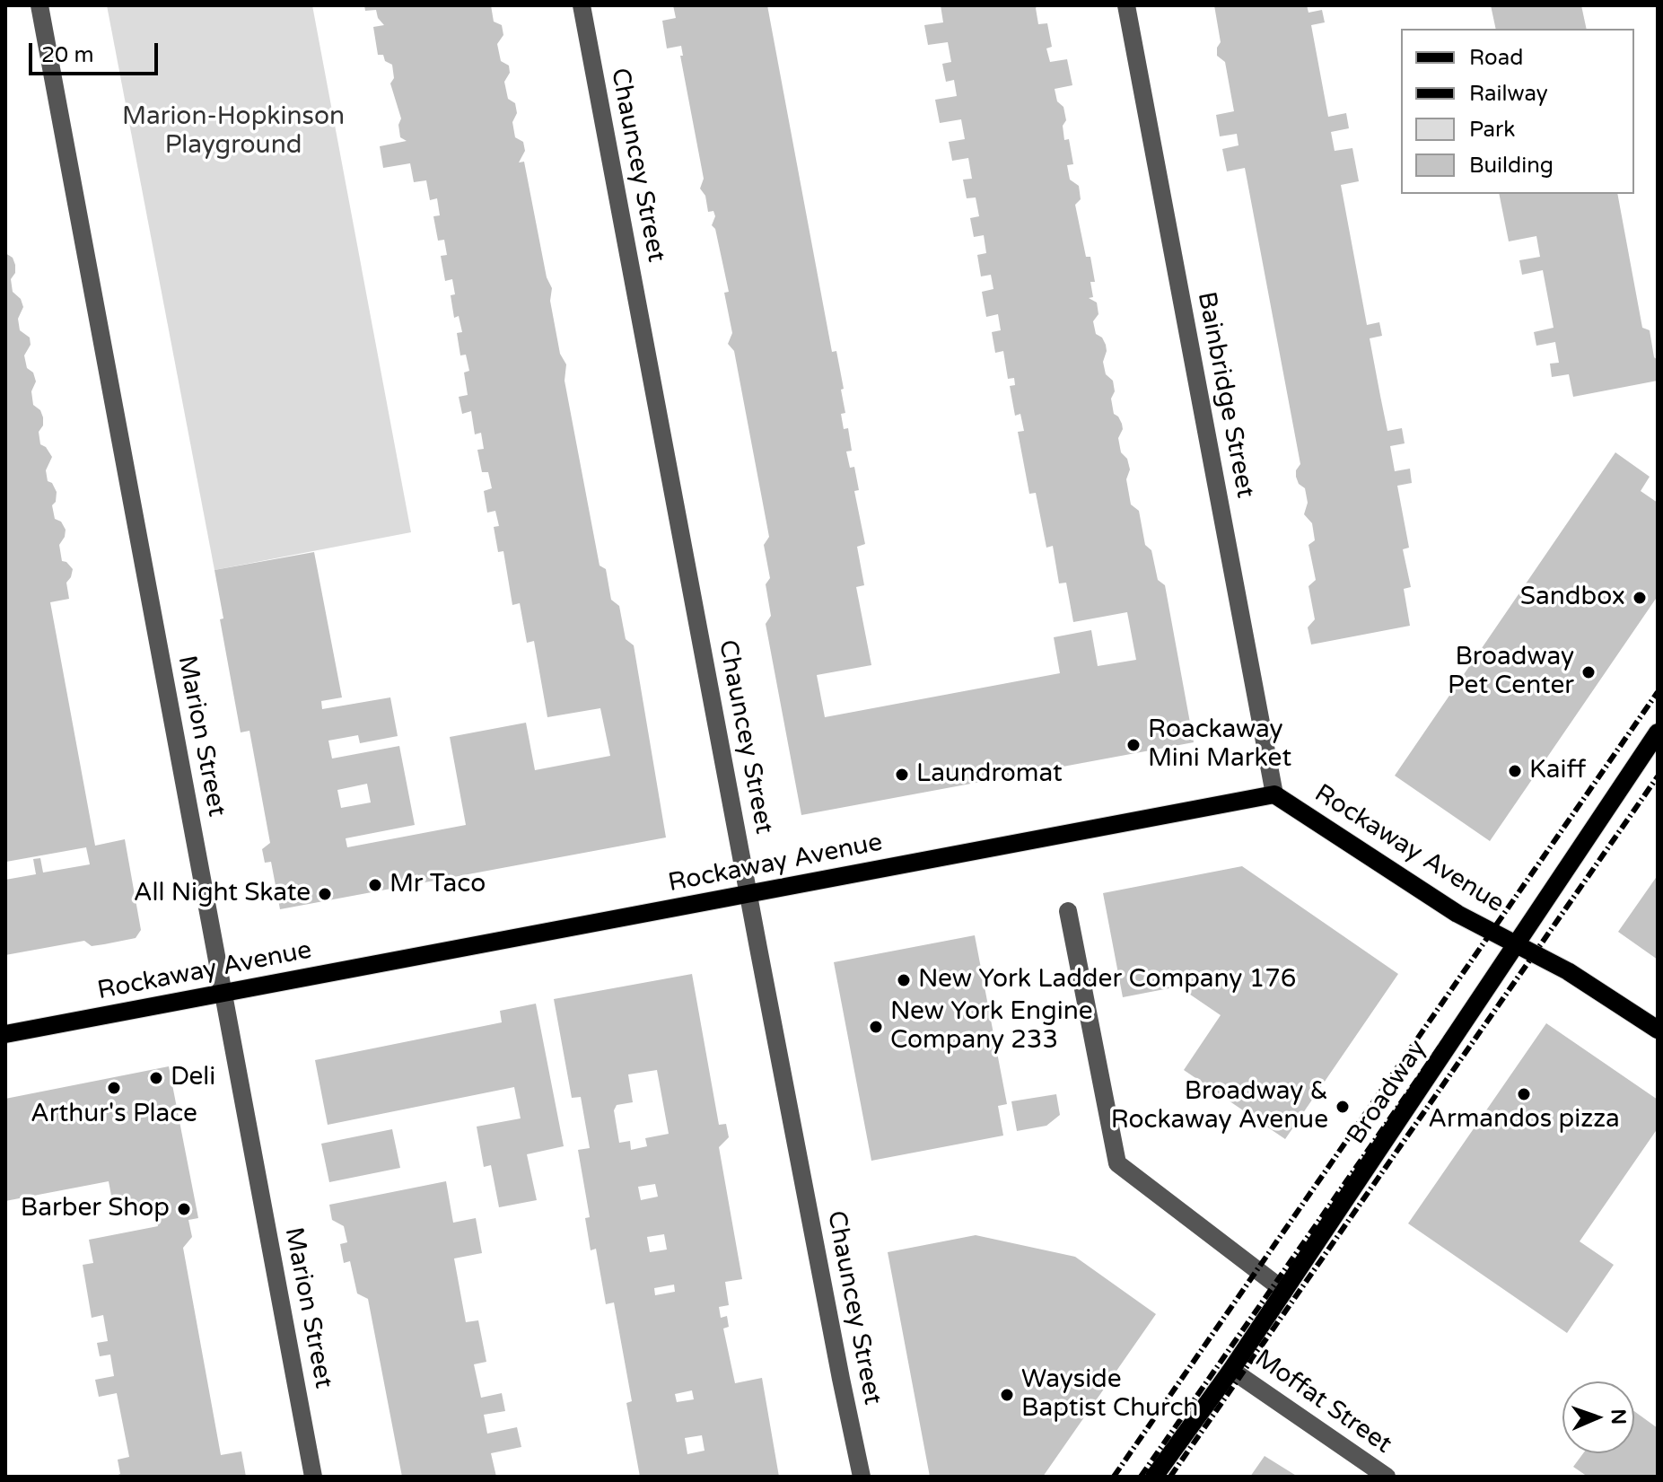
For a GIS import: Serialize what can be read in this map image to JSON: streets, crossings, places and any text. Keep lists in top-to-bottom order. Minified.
{"streets":{"main road":["Rockaway Avenue","Broadway"],"street":["Chauncey Street","Bainbridge Street","Marion Street","Moffat Street"]},"crossings":[["Chauncey Street","Rockaway Avenue"],["Bainbridge Street","Rockaway Avenue"],["Marion Street","Rockaway Avenue"],["Rockaway Avenue","Broadway"],["Broadway","Moffat Street"]],"parks":["Marion-Hopkinson Playground"],"places":["Sandbox","Broadway Pet Center","Roackaway Mini Market","Kaiff","Laundromat","Mr Taco","All Night Skate","New York Ladder Company 176","New York Engine Company 233","Deli","Arthur's Place","Armandos pizza","Broadway & Rockaway Avenue","Barber Shop","Wayside Baptist Church"],"legend":["Road","Railway","Park","Building"],"scale_bar":"20 m","north":"right"}
